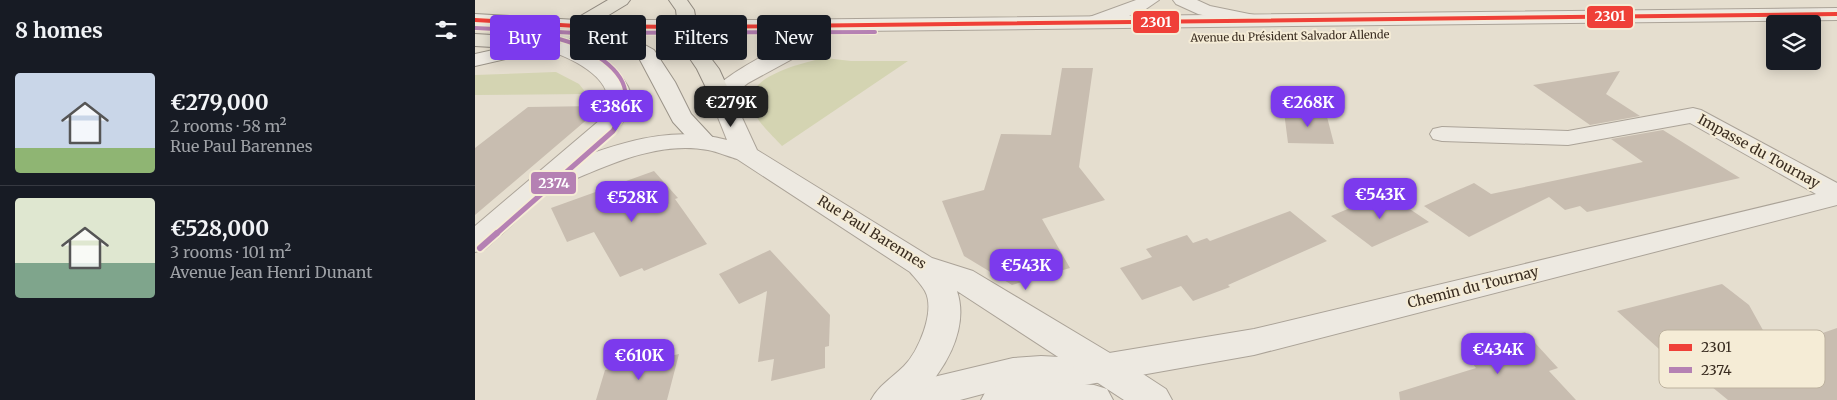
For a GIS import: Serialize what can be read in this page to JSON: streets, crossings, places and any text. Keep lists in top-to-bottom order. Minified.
{"streets":{"main road":["Avenue du Président Salvador Allende"],"street":["Impasse du Tournay","Rue Paul Barennes","Chemin du Tournay"]},"crossings":[["Impasse du Tournay","Chemin du Tournay"],["Rue Paul Barennes","Chemin du Tournay"]],"lines":["transit line 2301","transit line 2374"],"legend":["2301","2374"],"page":{"heading":"8 homes","chip":["Buy","Rent","Filters","New"],"list":[{"name":"€279,000","note":"2 rooms · 58 m² · Rue Paul Barennes"},{"name":"€528,000","note":"3 rooms · 101 m² · Avenue Jean Henri Dunant"}],"price":["€279K","€268K","€386K","€543K","€528K","€543K","€434K","€610K"]}}
